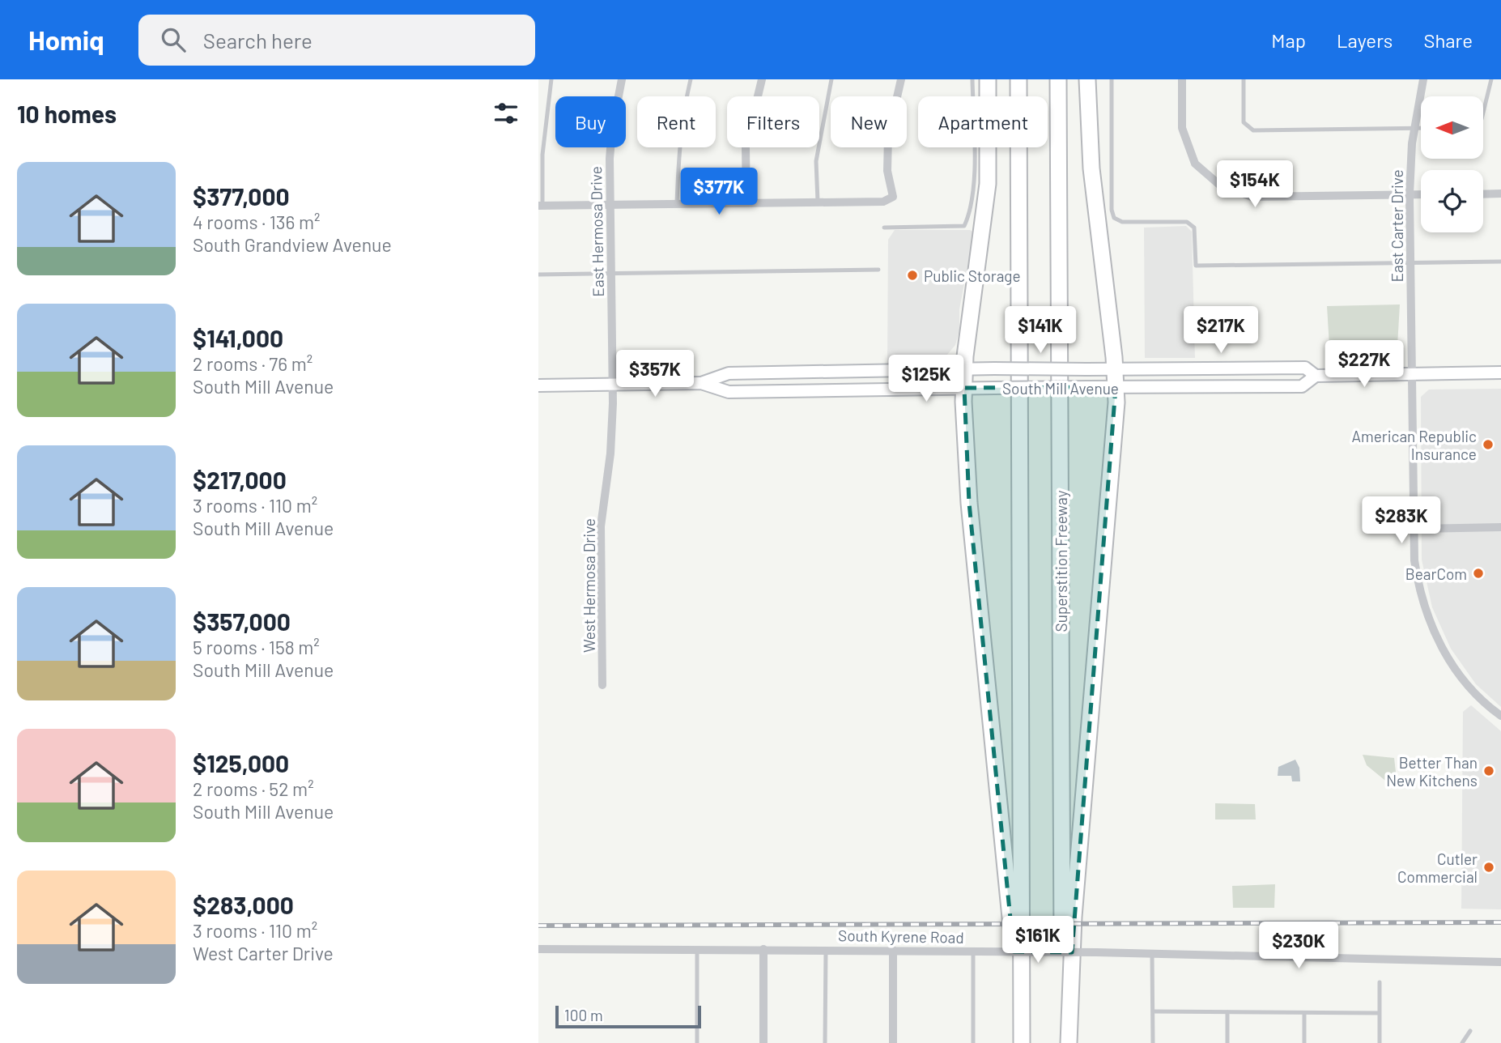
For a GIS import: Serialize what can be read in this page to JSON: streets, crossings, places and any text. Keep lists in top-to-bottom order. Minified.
{"streets":{"highway":["Superstition Freeway"],"main road":["South Mill Avenue"],"street":["East Carter Drive","East Hermosa Drive","West Hermosa Drive","South Kyrene Road"]},"crossings":[["East Carter Drive","South Mill Avenue"],["East Hermosa Drive","South Mill Avenue"],["East Hermosa Drive","West Hermosa Drive"],["South Mill Avenue","West Hermosa Drive"]],"places":["Public Storage","American Republic Insurance","BearCom","Better Than New Kitchens","Cutler Commercial"],"scale_bar":"100 m","north":"left","page":{"header":"Homiq","search":"Search here","nav":["Map","Layers","Share"],"heading":"10 homes","chip":["Buy","Rent","Filters","New","Apartment"],"list":[{"name":"$377,000","note":"4 rooms · 136 m² · South Grandview Avenue"},{"name":"$141,000","note":"2 rooms · 76 m² · South Mill Avenue"},{"name":"$217,000","note":"3 rooms · 110 m² · South Mill Avenue"},{"name":"$357,000","note":"5 rooms · 158 m² · South Mill Avenue"},{"name":"$125,000","note":"2 rooms · 52 m² · South Mill Avenue"},{"name":"$283,000","note":"3 rooms · 110 m² · West Carter Drive"}],"price":["$154K","$377K","$141K","$217K","$227K","$357K","$125K","$283K","$161K","$230K"],"scale":"100 m"}}
